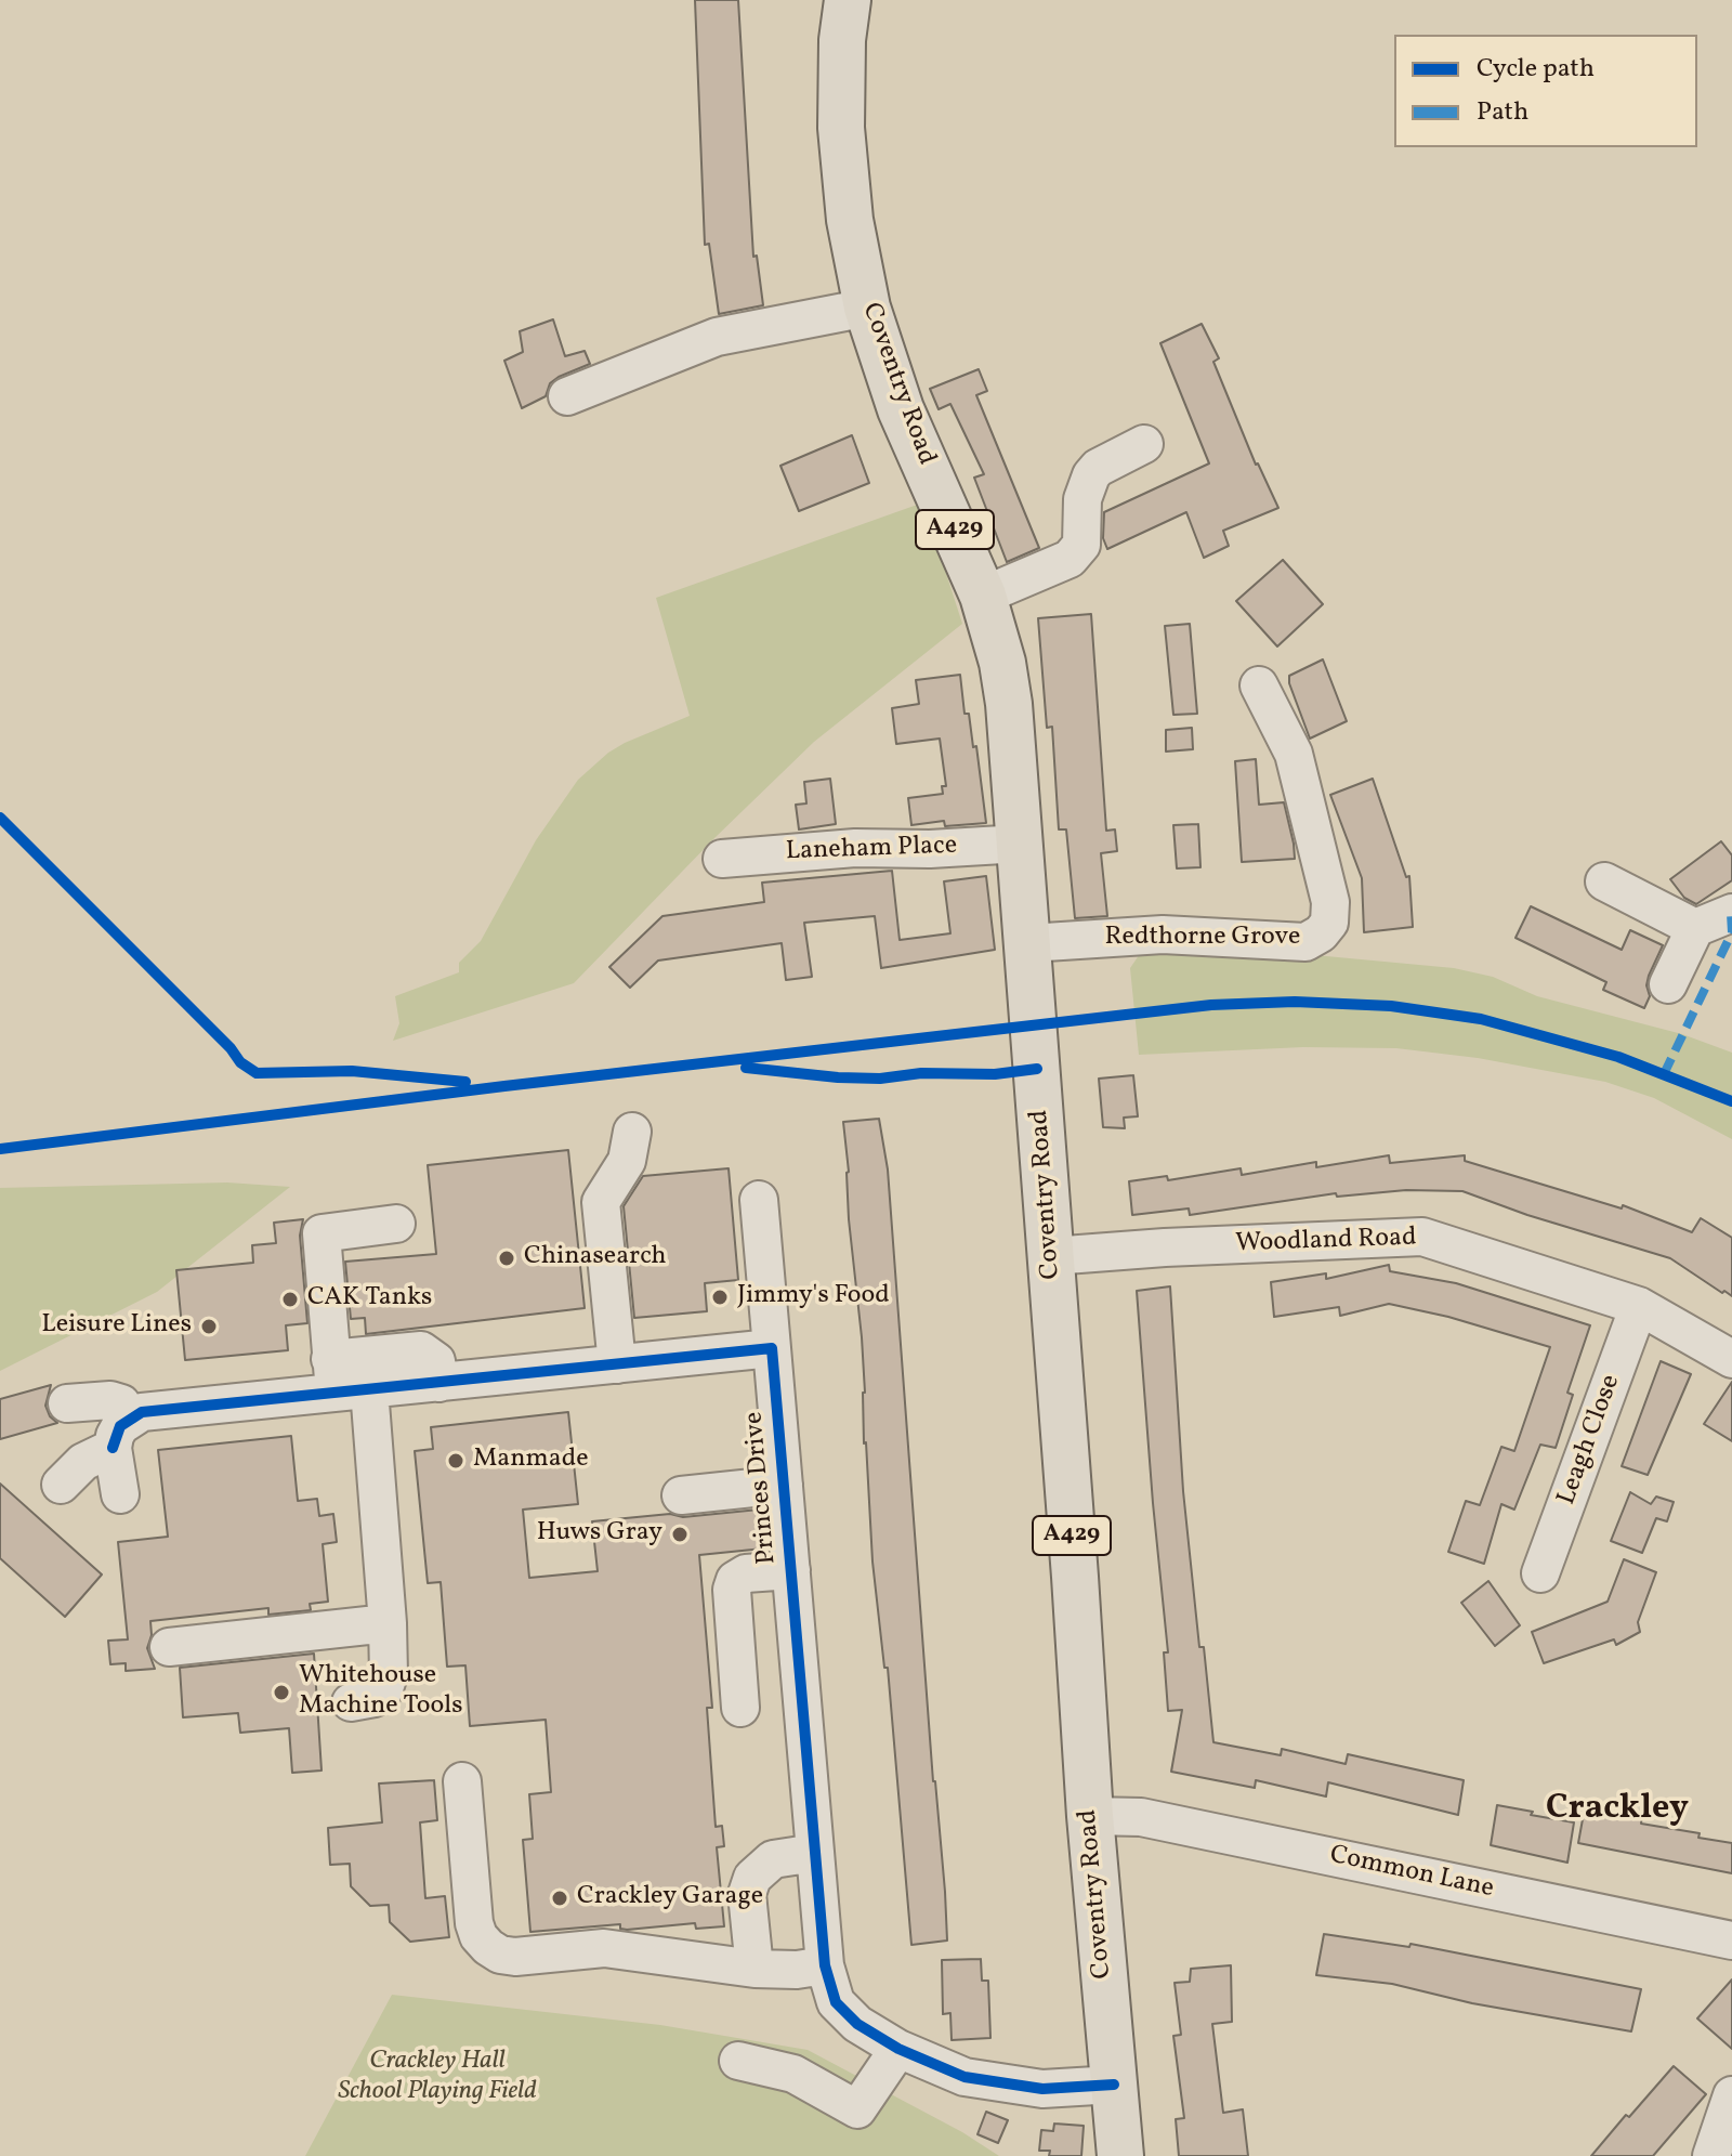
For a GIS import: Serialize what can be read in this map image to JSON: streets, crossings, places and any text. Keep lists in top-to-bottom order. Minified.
{"streets":{"main road":["Coventry Road","A429"],"street":["Laneham Place","Redthorne Grove","Woodland Road","Leagh Close","Princes Drive","Common Lane"]},"crossings":[["Coventry Road","Laneham Place"],["Coventry Road","Redthorne Grove"],["Coventry Road","Woodland Road"],["Coventry Road","Princes Drive"],["Coventry Road","Common Lane"],["Woodland Road","Leagh Close"]],"districts":["Crackley"],"parks":["Crackley Hall School Playing Field"],"places":["Chinasearch","Jimmy's Food","CAK Tanks","Leisure Lines","Manmade","Huws Gray","Whitehouse Machine Tools","Crackley Garage"],"legend":["Cycle path","Path"]}
